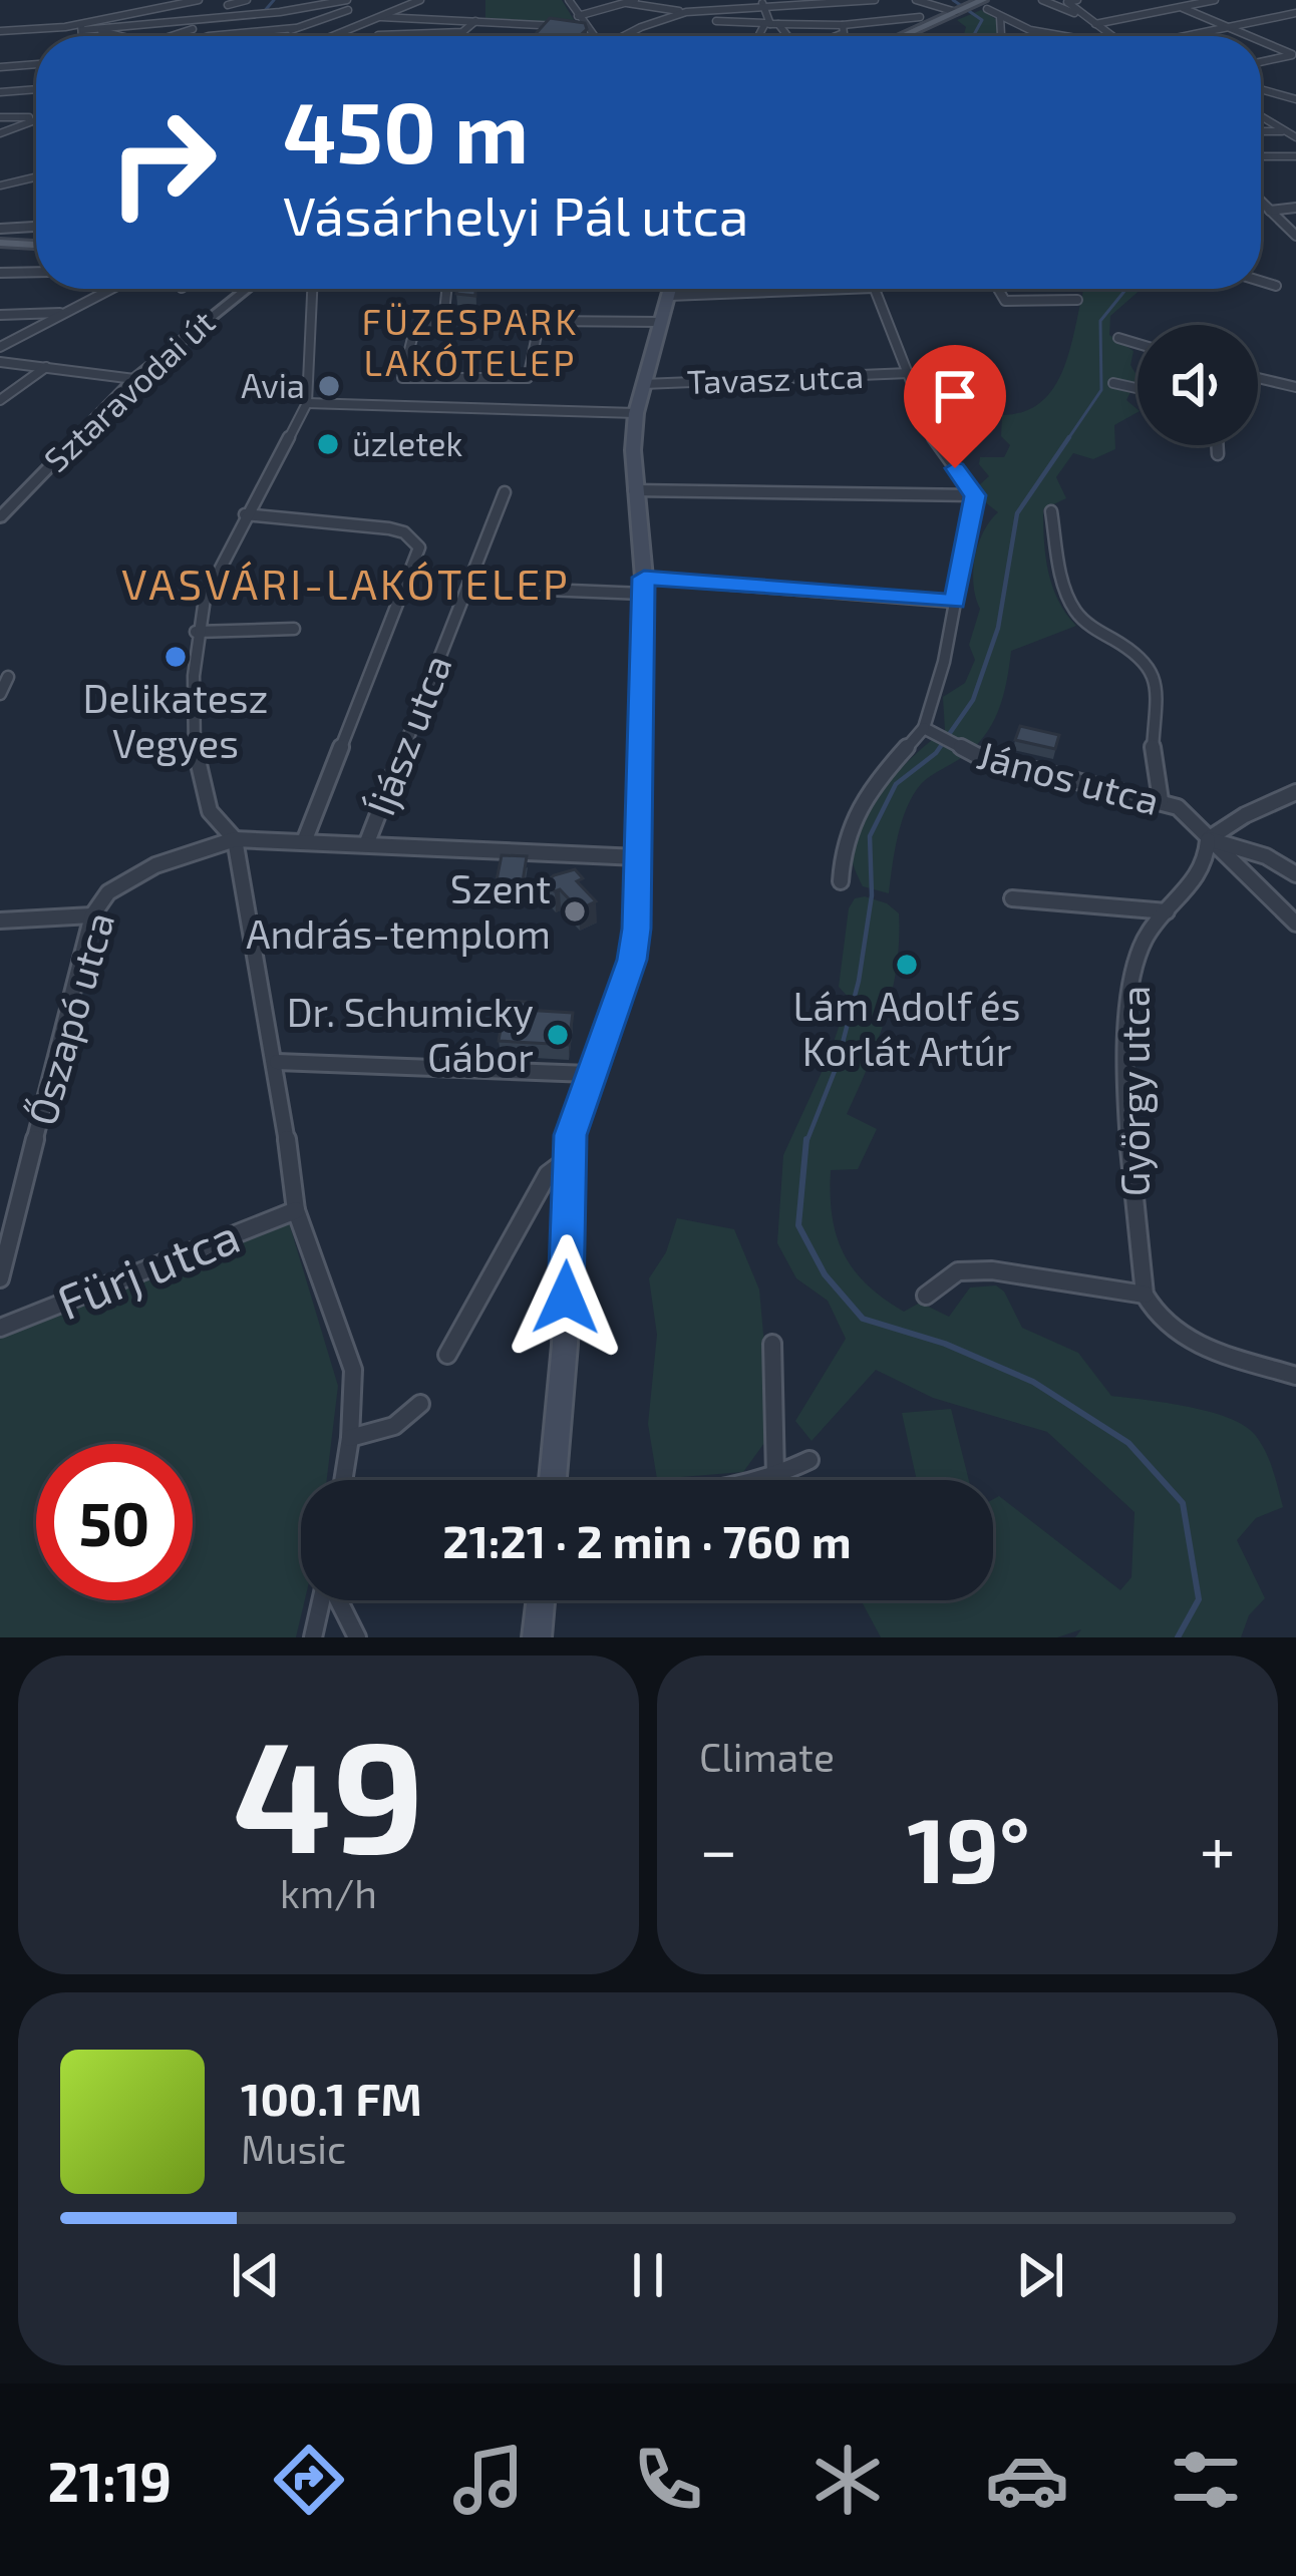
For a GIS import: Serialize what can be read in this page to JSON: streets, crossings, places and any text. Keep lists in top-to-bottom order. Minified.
{"streets":{"street":["Tavasz utca","Sztaravodai út","Íjász utca","János utca","Őszapó utca","György utca","Fürj utca"]},"crossings":[["Íjász utca","Őszapó utca"],["János utca","György utca"]],"districts":["FÜZESPARK LAKÓTELEP","VASVÁRI-LAKÓTELEP"],"places":["Avia","üzletek","Delikatesz Vegyes","Szent András-templom","Lám Adolf és Korlát Artúr","Dr. Schumicky Gábor"],"page":{"turn":["450 m","Vásárhelyi Pál utca"],"limit":"50","trip":"21:21 · 2 min · 760 m","tile":[["49","km/h"],"Climate"],"heat":["−","19°","+"],"song":["100.1 FM","Music"],"tabs":"21:19"}}
